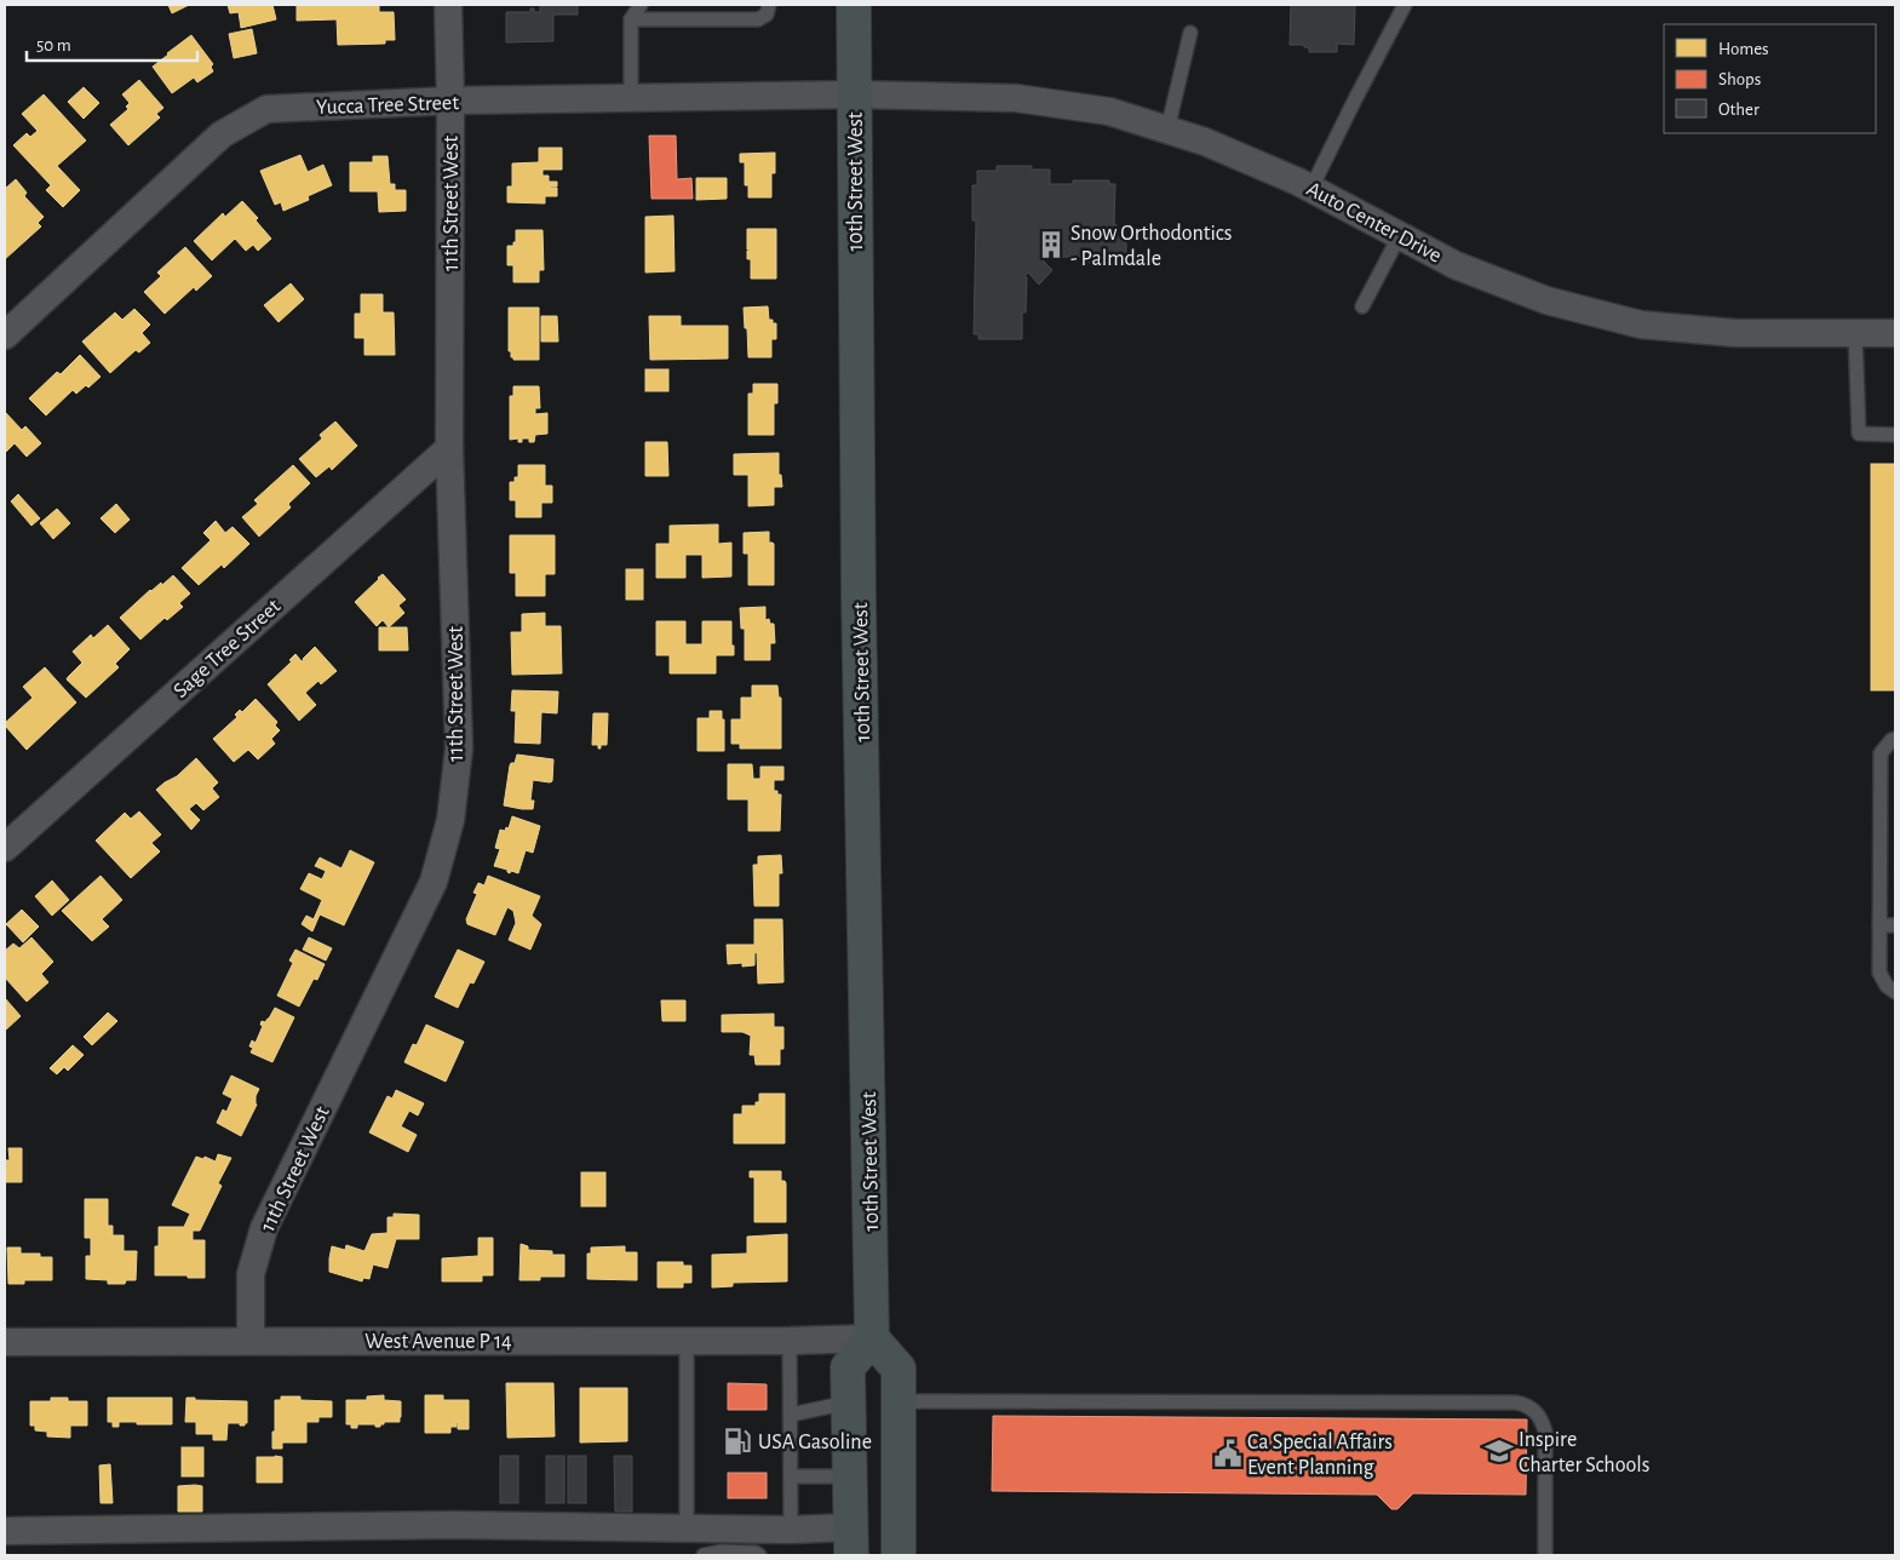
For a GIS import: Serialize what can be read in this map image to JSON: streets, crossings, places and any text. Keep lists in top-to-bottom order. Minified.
{"streets":{"main road":["10th Street West"],"street":["Yucca Tree Street","11th Street West","Auto Center Drive","Sage Tree Street","West Avenue P 14"]},"crossings":[["Yucca Tree Street","10th Street West"],["Yucca Tree Street","11th Street West"],["Yucca Tree Street","Auto Center Drive"],["10th Street West","Auto Center Drive"],["10th Street West","West Avenue P 14"],["11th Street West","Sage Tree Street"],["11th Street West","West Avenue P 14"]],"places":{"building":["Snow Orthodontics - Palmdale"],"fuel station":["USA Gasoline"],"school or university":["Inspire Charter Schools"],"public building":["Ca Special Affairs Event Planning"]},"legend":["Homes","Shops","Other"],"scale_bar":"50 m"}
